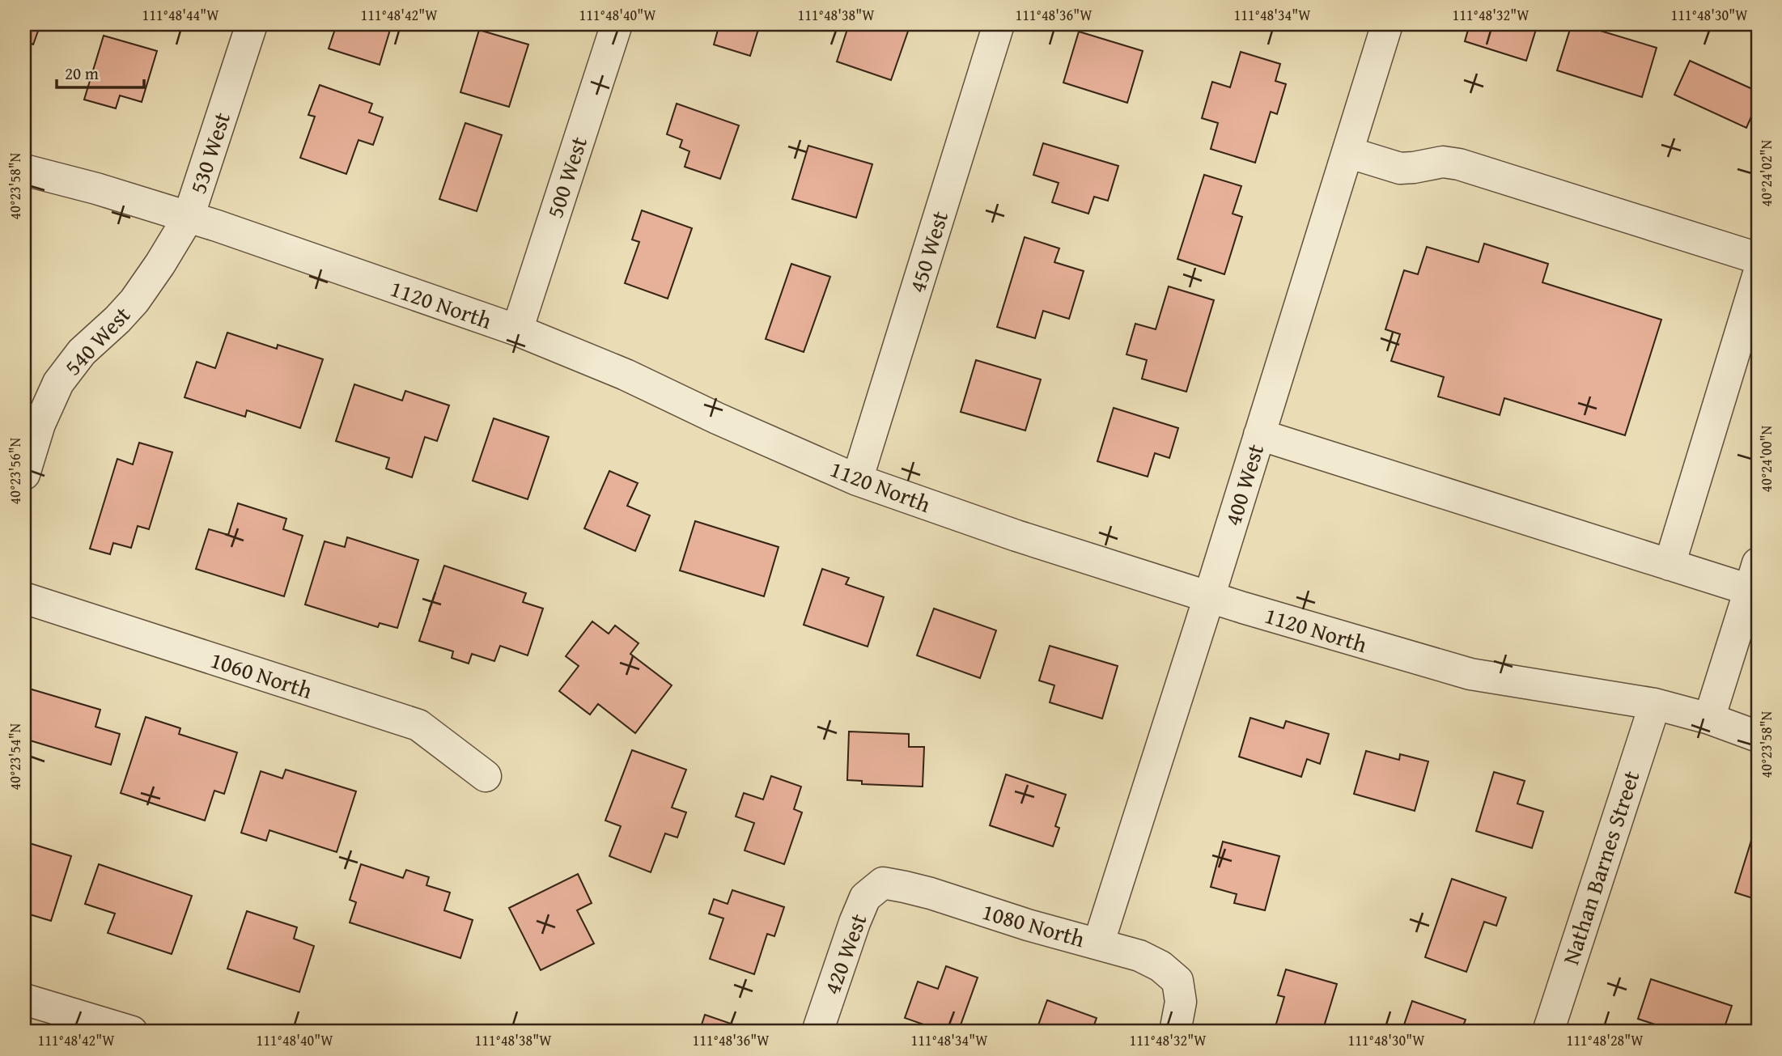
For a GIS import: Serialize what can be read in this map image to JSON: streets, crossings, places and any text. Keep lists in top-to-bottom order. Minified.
{"streets":{"street":["530 West","500 West","450 West","1120 North","540 West","400 West","1060 North","Nathan Barnes Street","1080 North","420 West"]},"crossings":[["530 West","1120 North"],["530 West","540 West"],["500 West","1120 North"],["450 West","1120 North"],["1120 North","540 West"],["1120 North","400 West"],["1120 North","Nathan Barnes Street"],["400 West","1080 North"],["1080 North","420 West"]],"scale_bar":"20 m","coordinates":["111°48'44\"W","111°48'42\"W","111°48'40\"W","111°48'38\"W","111°48'36\"W","111°48'34\"W","111°48'32\"W","111°48'30\"W","40°24'02\"N","40°23'58\"N","40°24'00\"N","40°23'56\"N","40°23'54\"N","111°48'28\"W"]}
